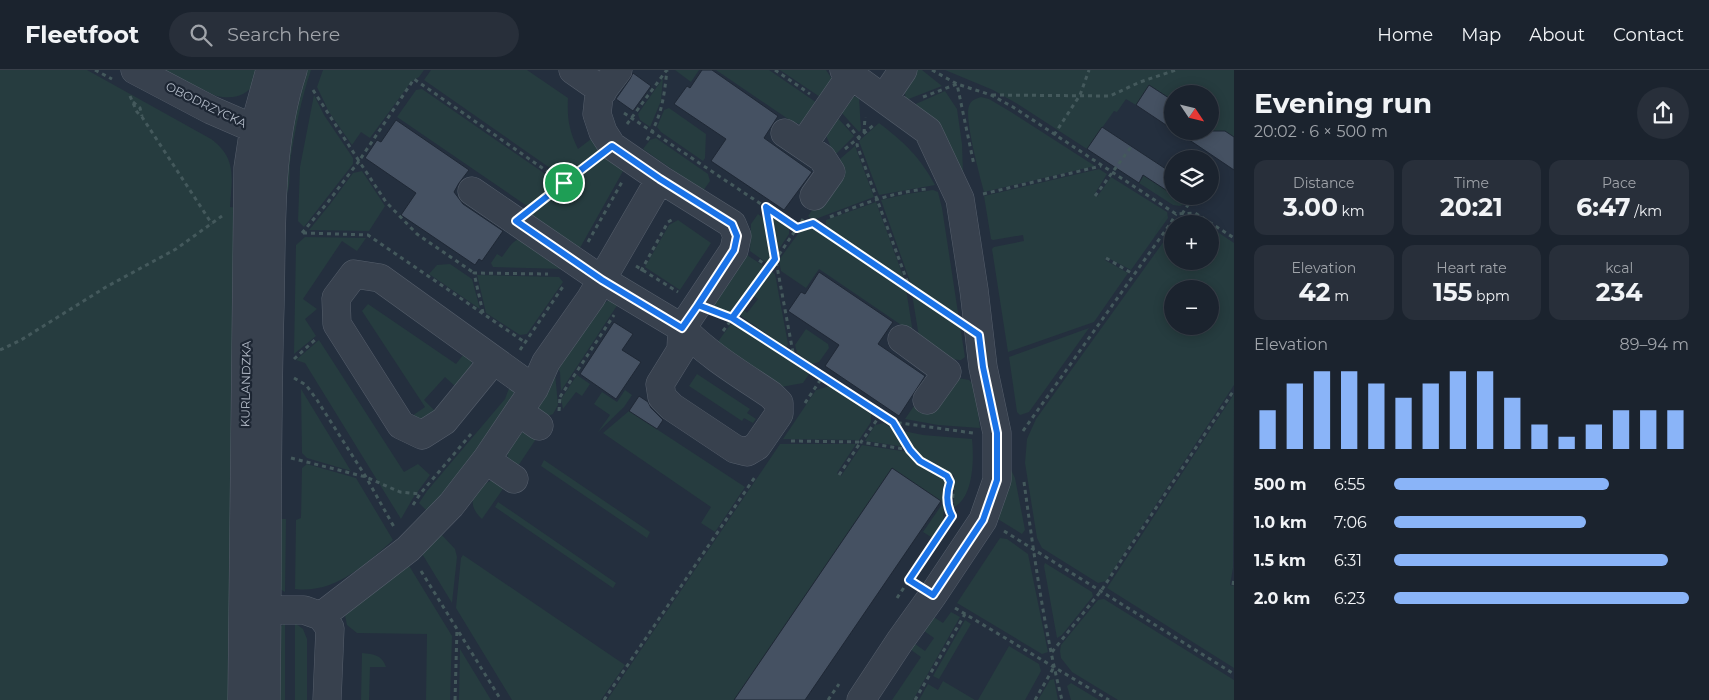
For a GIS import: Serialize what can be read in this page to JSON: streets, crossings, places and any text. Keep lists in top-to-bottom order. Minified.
{"streets":{"street":["OBODRZYCKA","KURLANDZKA"]},"crossings":[["OBODRZYCKA","KURLANDZKA"]],"north":"bottom right","page":{"header":"Fleetfoot","search":"Search here","nav":["Home","Map","About","Contact"],"heading":["Evening run","20:02 · 6 × 500 m"],"map_buttons":["+","−"],"stats":[["Distance","3.00 km"],["Time","20:21"],["Pace","6:47 /km"],["Elevation","42 m"],["Heart rate","155 bpm"],["kcal","234"]],"chart":["Elevation","89–94 m"],"list":[{"name":"500 m","note":"6:55"},{"name":"1.0 km","note":"7:06"},{"name":"1.5 km","note":"6:31"},{"name":"2.0 km","note":"6:23"}]}}
